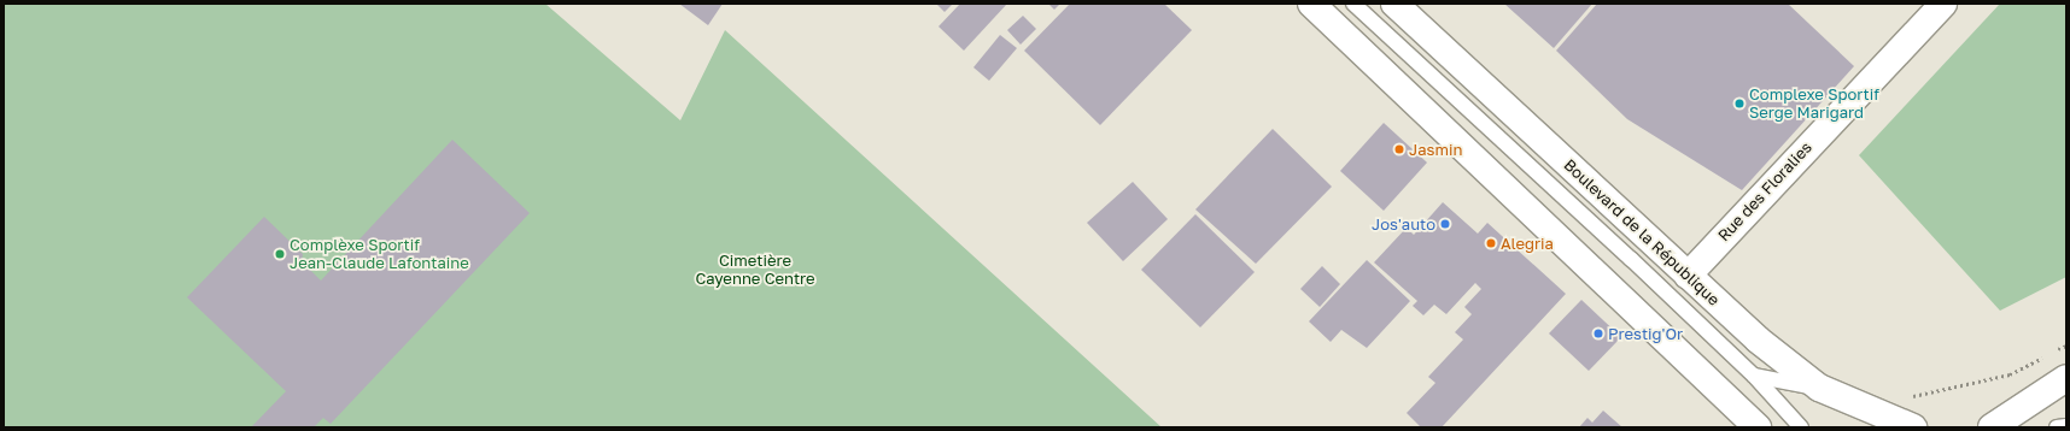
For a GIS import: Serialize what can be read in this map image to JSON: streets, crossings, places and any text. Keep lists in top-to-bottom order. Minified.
{"streets":{"street":["Rue des Floralies","Boulevard de la République"]},"crossings":[["Rue des Floralies","Boulevard de la République"]],"parks":["Cimetière Cayenne Centre"],"places":["Complexe Sportif Serge Marigard","Jasmin","Jos'auto","Alegria","Complèxe Sportif Jean-Claude Lafontaine","Prestig'Or"]}
